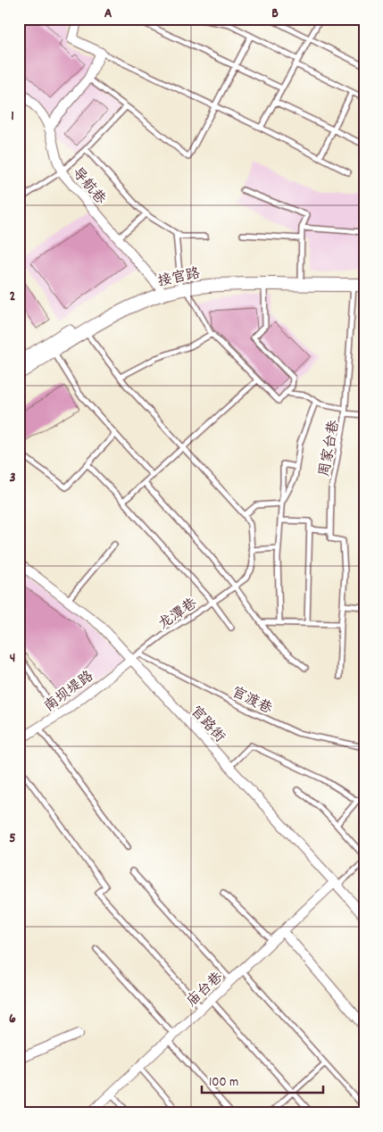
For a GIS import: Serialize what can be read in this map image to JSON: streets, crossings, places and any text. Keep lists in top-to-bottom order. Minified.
{"streets":{"main road":["接官路"],"street":["导航巷","南坝堤路","官路街","庙台巷"],"lane":["周家台巷","龙潭巷","官渡巷"]},"crossings":[["导航巷","接官路"],["接官路","周家台巷"],["龙潭巷","南坝堤路"],["龙潭巷","官渡巷"],["龙潭巷","官路街"],["南坝堤路","官渡巷"],["南坝堤路","官路街"],["官渡巷","官路街"],["官路街","庙台巷"]],"scale_bar":"100 m","grid":{"columns":["A","B"],"rows":["1","2","3","4","5","6"]}}
